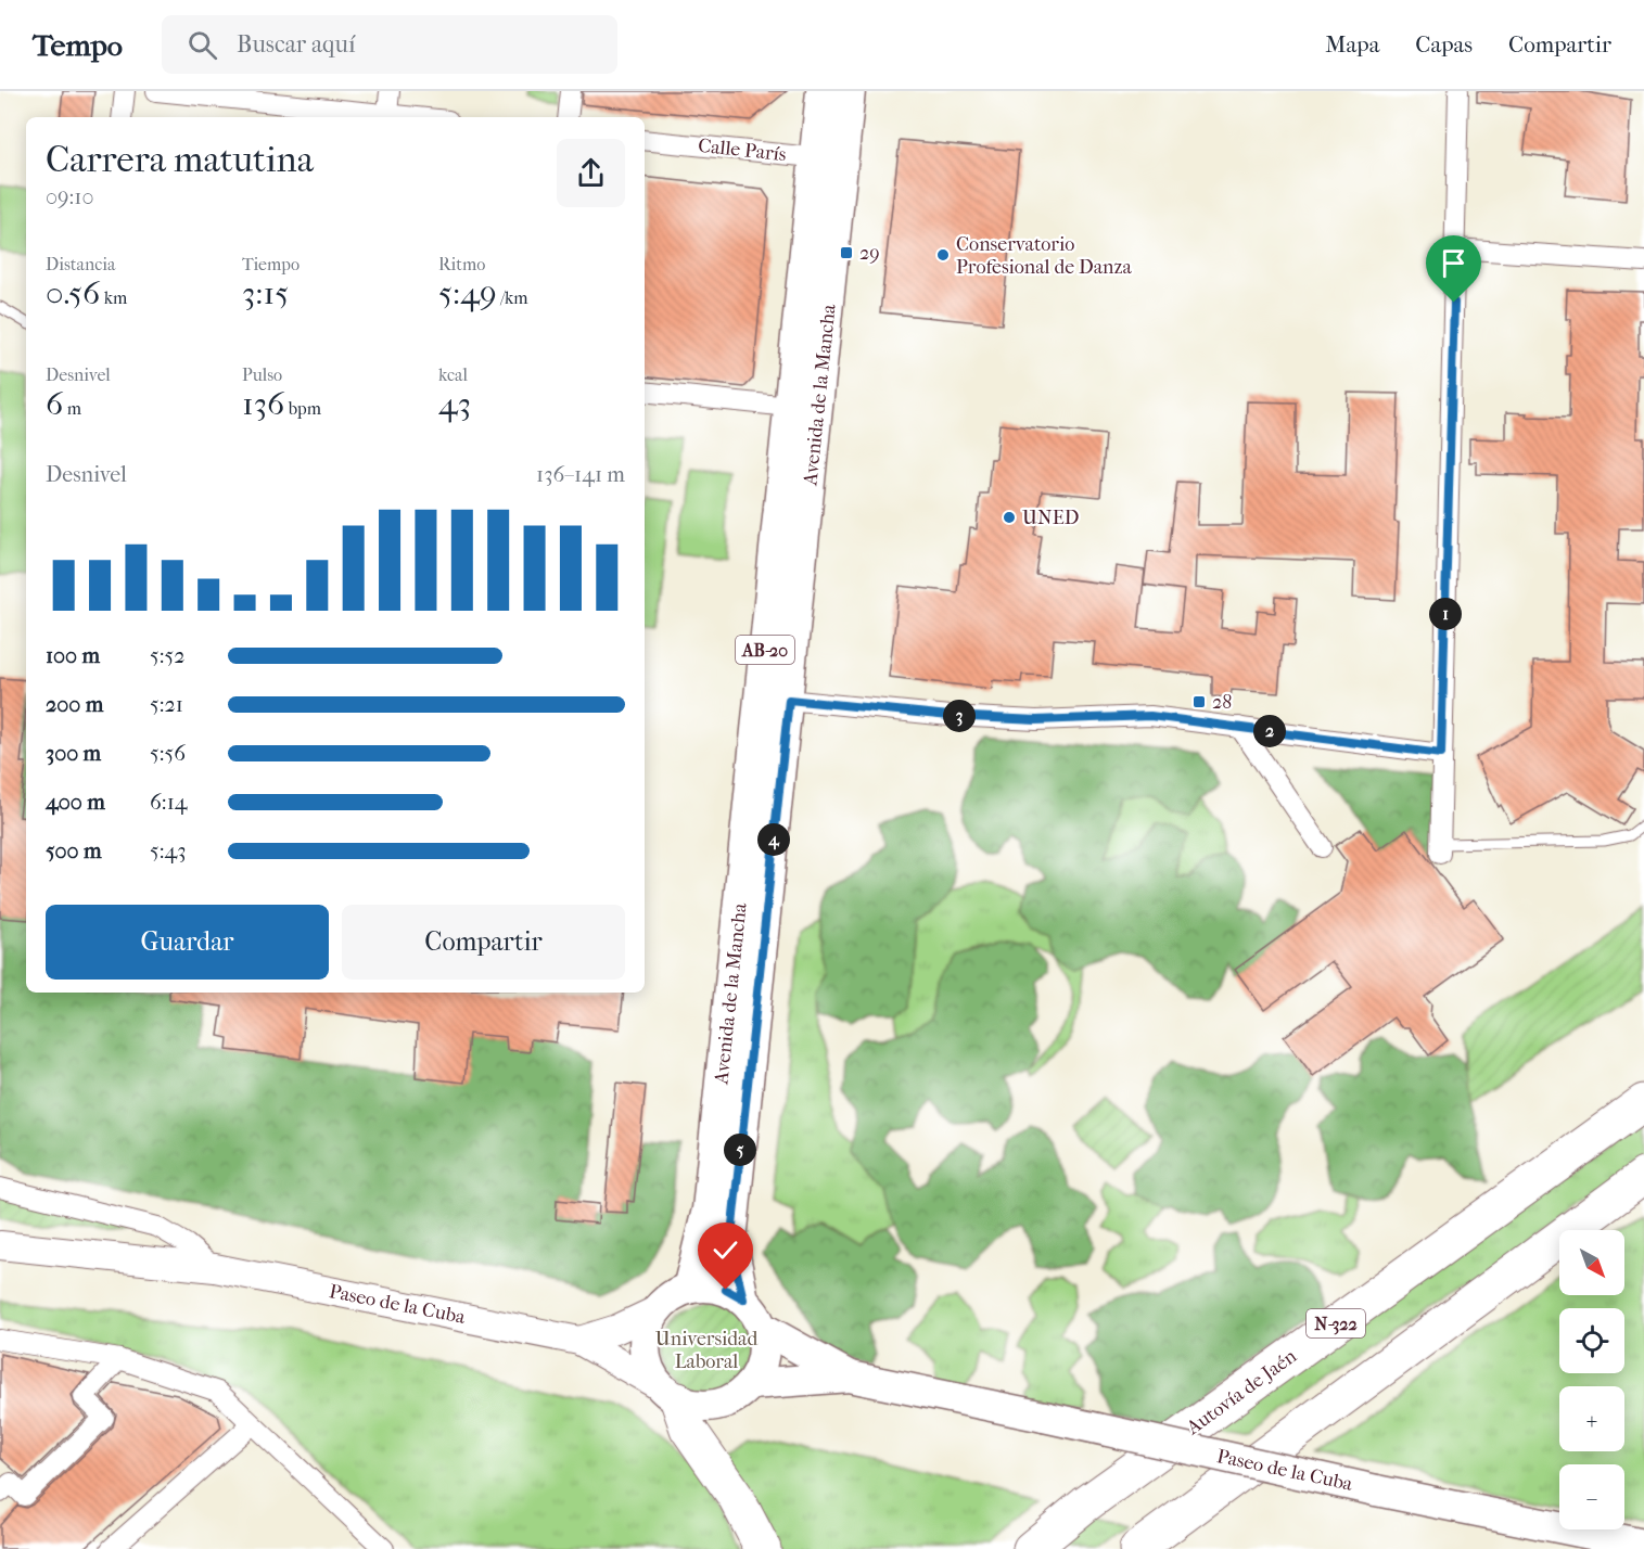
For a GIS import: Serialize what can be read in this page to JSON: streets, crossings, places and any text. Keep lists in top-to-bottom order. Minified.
{"streets":{"highway":["N-322","Autovía de Jaén"],"main road":["Avenida de la Mancha","AB-20","Paseo de la Cuba"],"street":["Calle París"]},"crossings":[["Calle París","Avenida de la Mancha"],["Avenida de la Mancha","Paseo de la Cuba"]],"parks":["Universidad Laboral"],"places":{"transit":["29","28"],"other":["Conservatorio Profesional de Danza","UNED"]},"north":"bottom right","page":{"header":"Tempo","search":"Buscar aquí","nav":["Mapa","Capas","Compartir"],"heading":["Carrera matutina","09:10"],"stats":[["Distancia","0.56 km"],["Tiempo","3:15"],["Ritmo","5:49 /km"],["Desnivel","6 m"],["Pulso","136 bpm"],["kcal","43"]],"chart":["Desnivel","136–141 m"],"pins":["1","3","2","4","5"],"list":[{"name":"100 m","note":"5:52"},{"name":"200 m","note":"5:21"},{"name":"300 m","note":"5:56"},{"name":"400 m","note":"6:14"},{"name":"500 m","note":"5:43"}],"buttons":["Guardar","Compartir"],"map_buttons":["+","−"]}}
